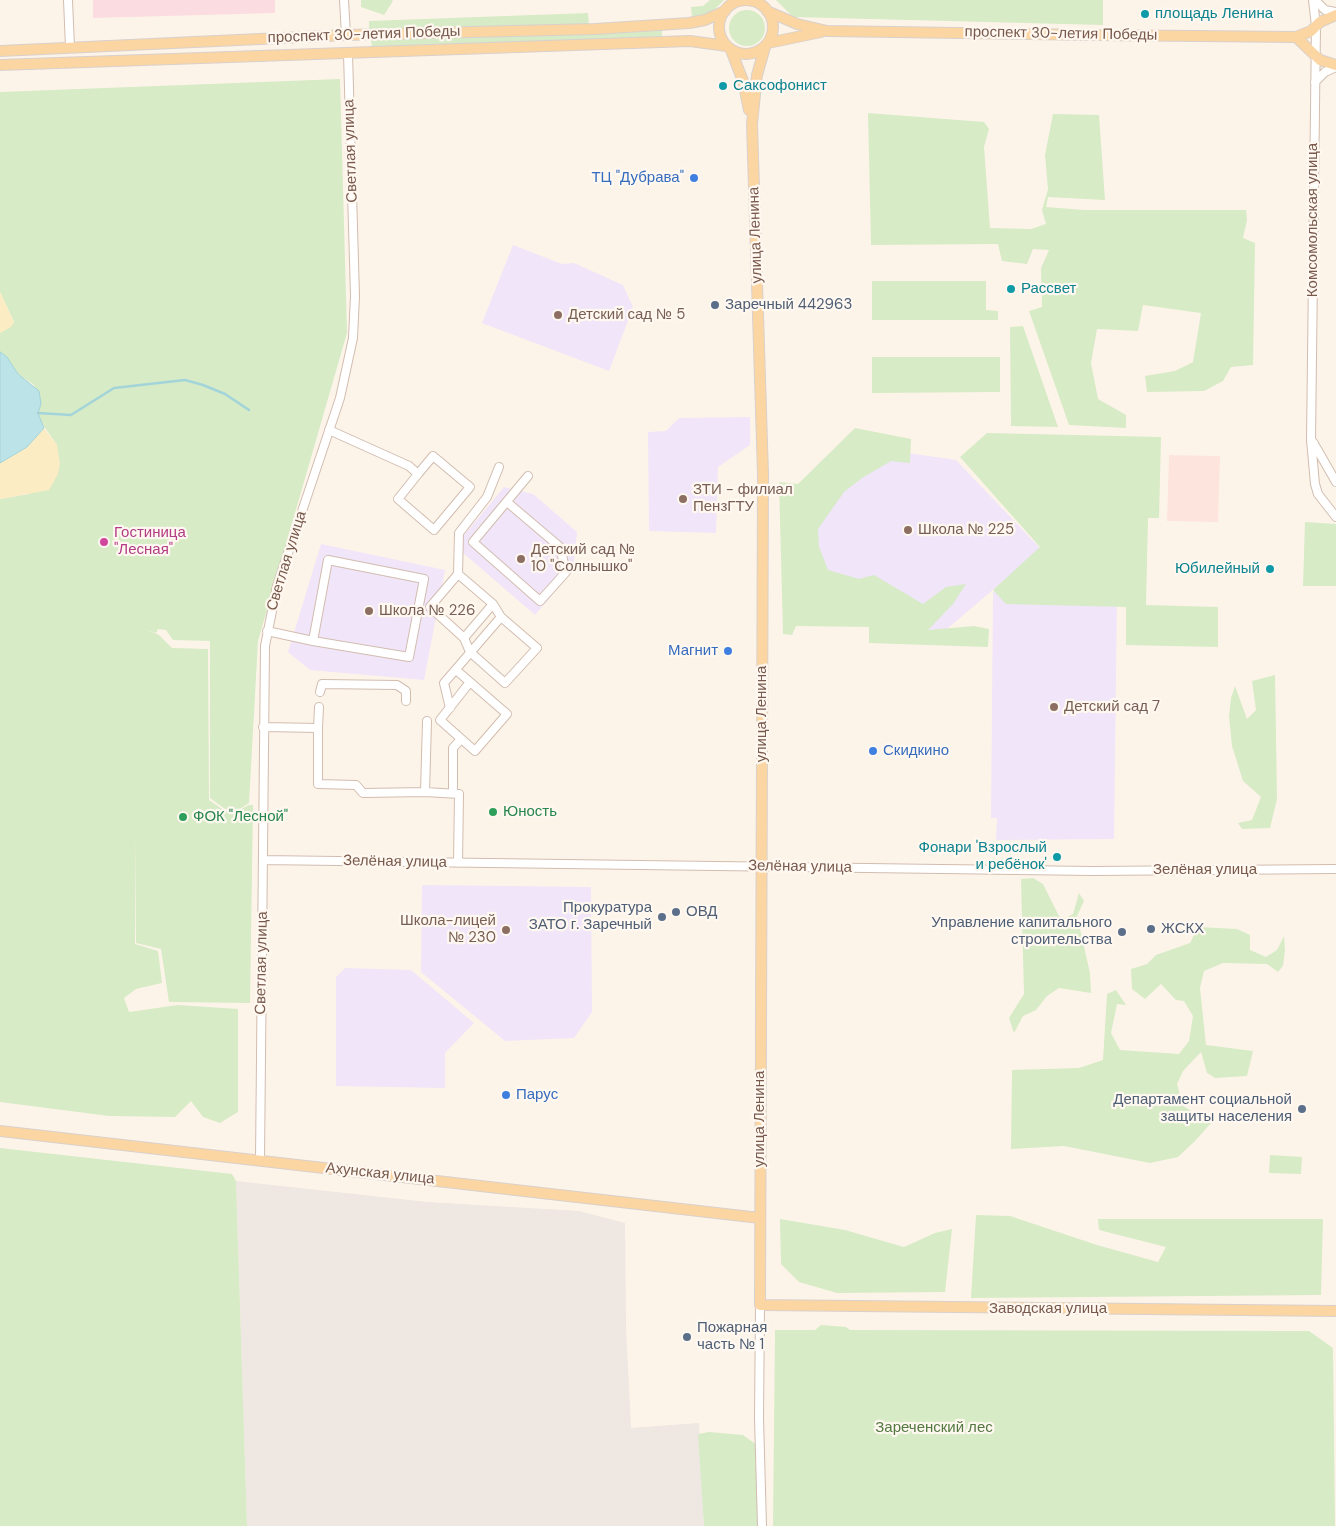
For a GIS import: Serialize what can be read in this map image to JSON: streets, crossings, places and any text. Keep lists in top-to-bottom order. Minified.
{"streets":{"main road":["проспект 30-летия Победы","Светлая улица","улица Ленина","Ахунская улица","Заводская улица"],"street":["Комсомольская улица","Зелёная улица"]},"crossings":[["проспект 30-летия Победы","Светлая улица"],["проспект 30-летия Победы","Комсомольская улица"],["проспект 30-летия Победы","улица Ленина"],["Светлая улица","Зелёная улица"],["Светлая улица","Ахунская улица"],["улица Ленина","Зелёная улица"],["улица Ленина","Ахунская улица"],["улица Ленина","Заводская улица"]],"parks":["Зареченский лес"],"places":["площадь Ленина","Саксофонист","ТЦ \"Дубрава\"","Рассвет","Заречный 442963","Детский сад № 5","ЗТИ - филиал ПензГТУ","Школа № 225","Гостиница \"Лесная\"","Детский сад № 10 \"Солнышко\"","Юбилейный","Школа № 226","Магнит","Детский сад 7","Скидкино","Юность","ФОК \"Лесной\"","Фонари 'Взрослый и ребёнок'","ОВД","Прокуратура ЗАТО г. Заречный","ЖСКХ","Школа-лицей № 230","Управление капитального строительства","Парус","Департамент социальной защиты населения","Пожарная часть № 1"]}
